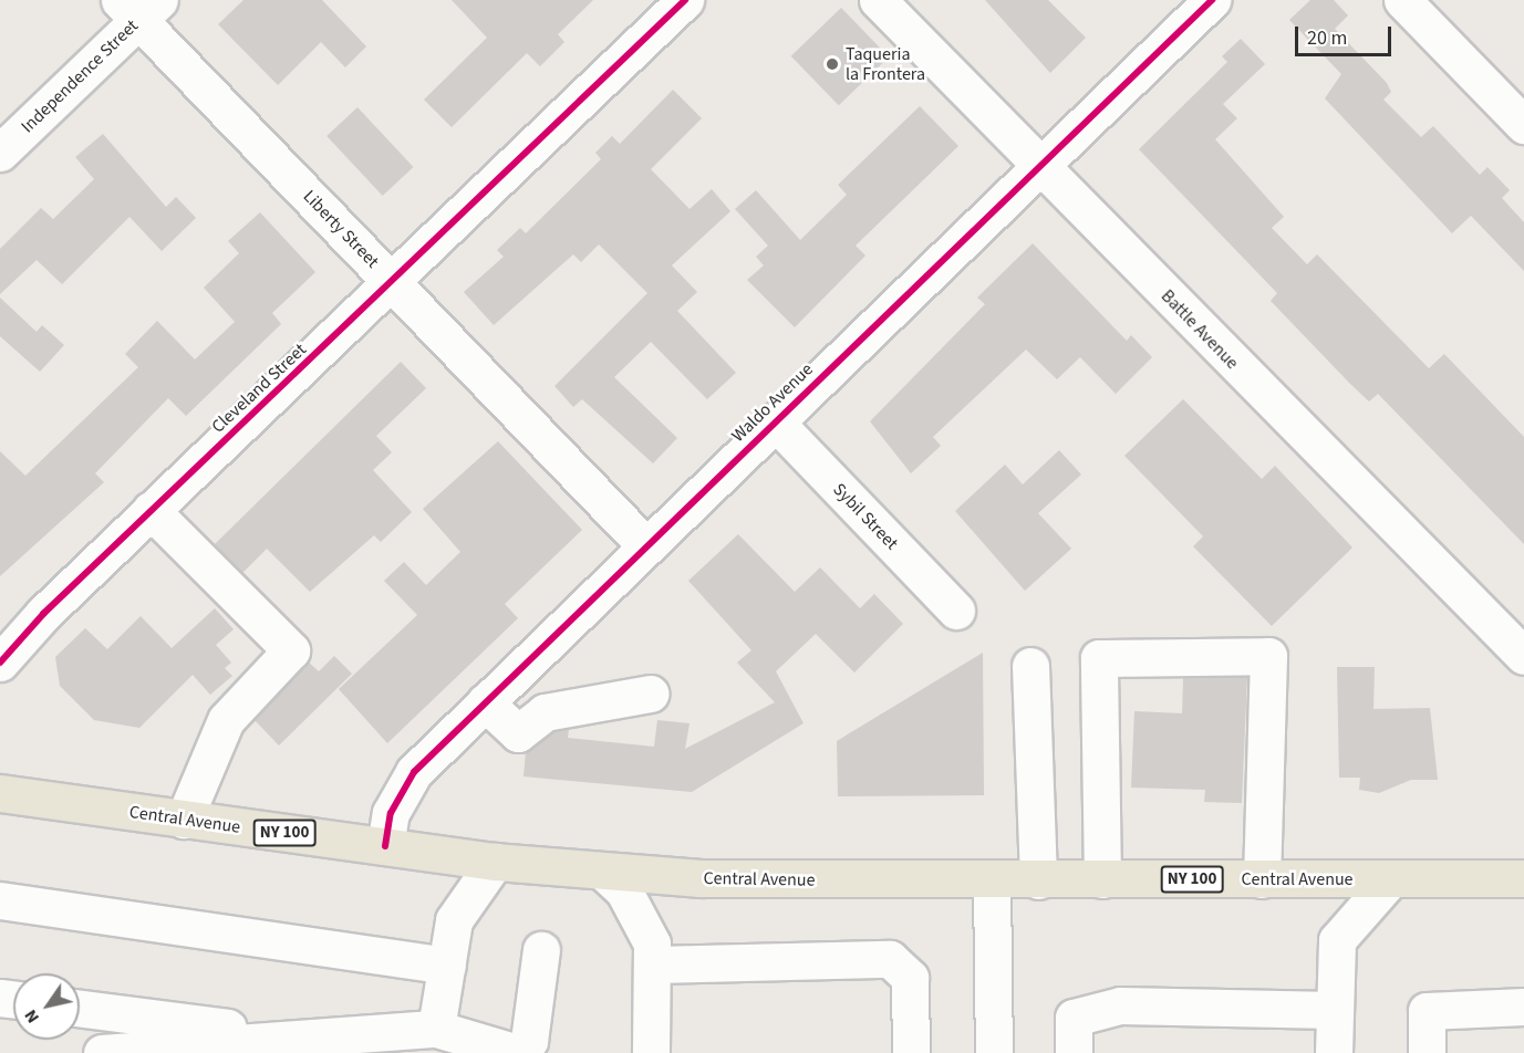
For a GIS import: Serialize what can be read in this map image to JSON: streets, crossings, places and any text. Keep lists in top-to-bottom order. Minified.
{"streets":{"main road":["Central Avenue","NY 100"],"street":["Independence Street","Liberty Street","Battle Avenue","Cleveland Street","Waldo Avenue","Sybil Street"]},"crossings":[["Independence Street","Liberty Street"],["Liberty Street","Cleveland Street"],["Liberty Street","Waldo Avenue"],["Battle Avenue","Waldo Avenue"],["Waldo Avenue","Sybil Street"],["Waldo Avenue","Central Avenue"]],"places":["Taqueria la Frontera"],"scale_bar":"20 m","north":"bottom left"}
